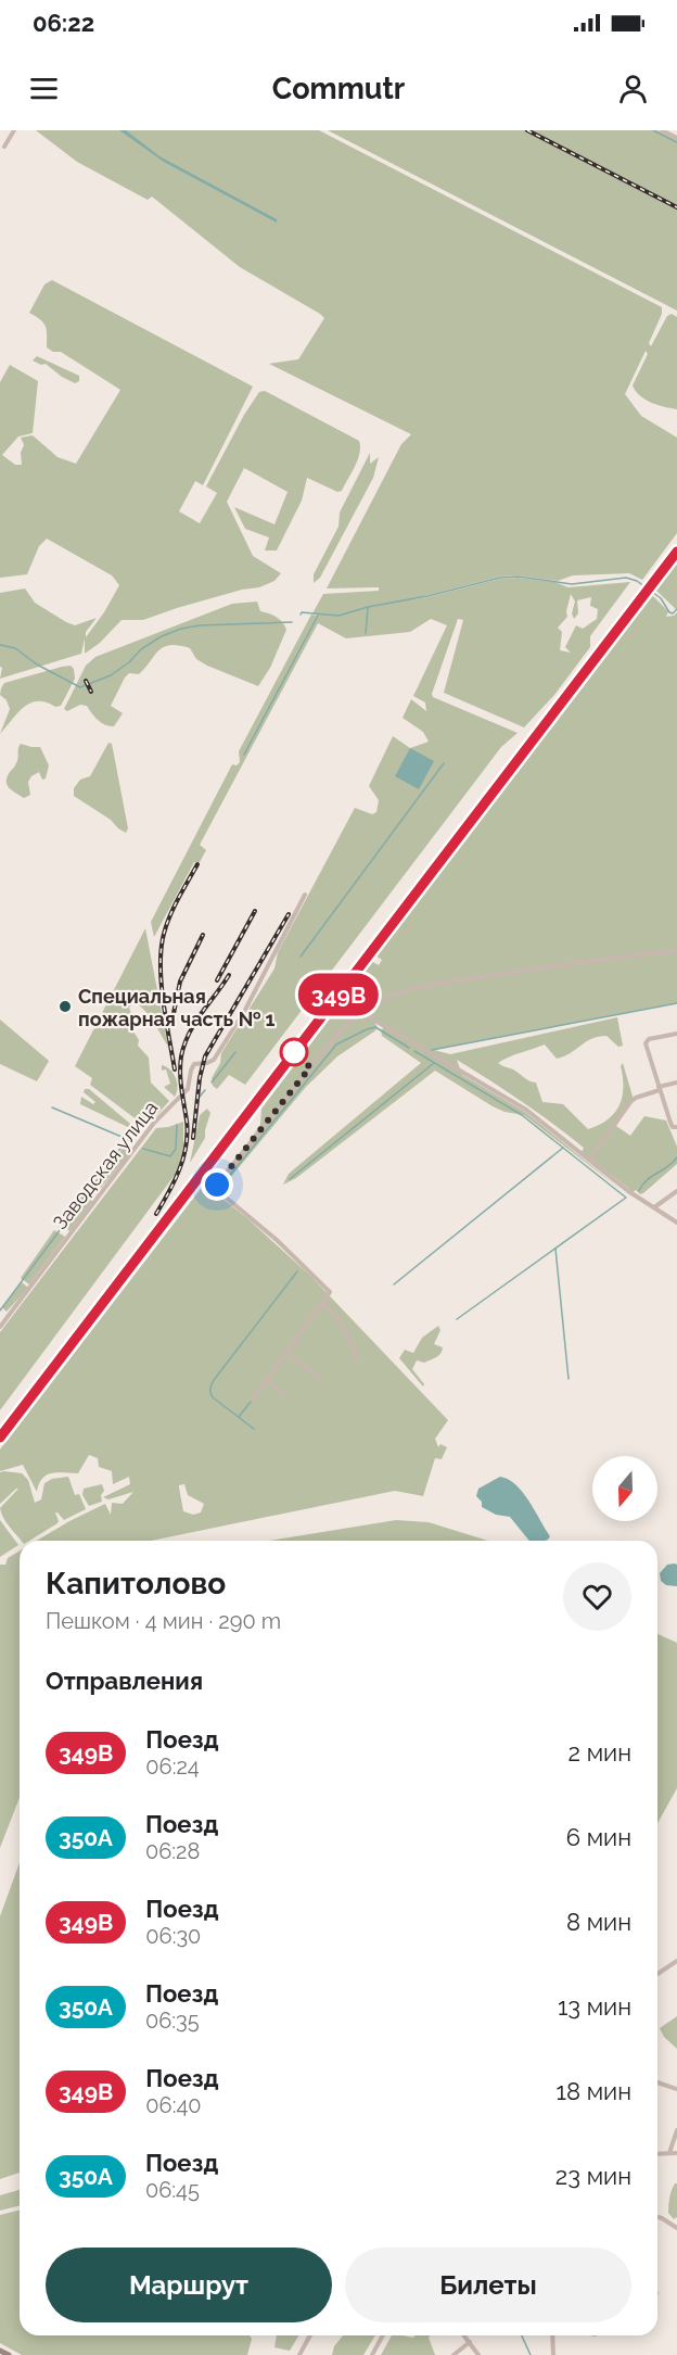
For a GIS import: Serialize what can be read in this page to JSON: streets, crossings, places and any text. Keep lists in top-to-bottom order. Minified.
{"streets":{"street":["Заводская улица"]},"places":["Специальная пожарная часть № 1"],"north":"bottom","page":{"status":"06:22","header":"Commutr","on_map":"349В","heading":[["Капитолово","Пешком · 4 мин · 290 m"],"Отправления"],"list":[{"mark":"349В","name":"Поезд","note":"06:24","value":"2 мин"},{"mark":"350А","name":"Поезд","note":"06:28","value":"6 мин"},{"mark":"349В","name":"Поезд","note":"06:30","value":"8 мин"},{"mark":"350А","name":"Поезд","note":"06:35","value":"13 мин"},{"mark":"349В","name":"Поезд","note":"06:40","value":"18 мин"},{"mark":"350А","name":"Поезд","note":"06:45","value":"23 мин"}],"buttons":["Маршрут","Билеты"]}}
